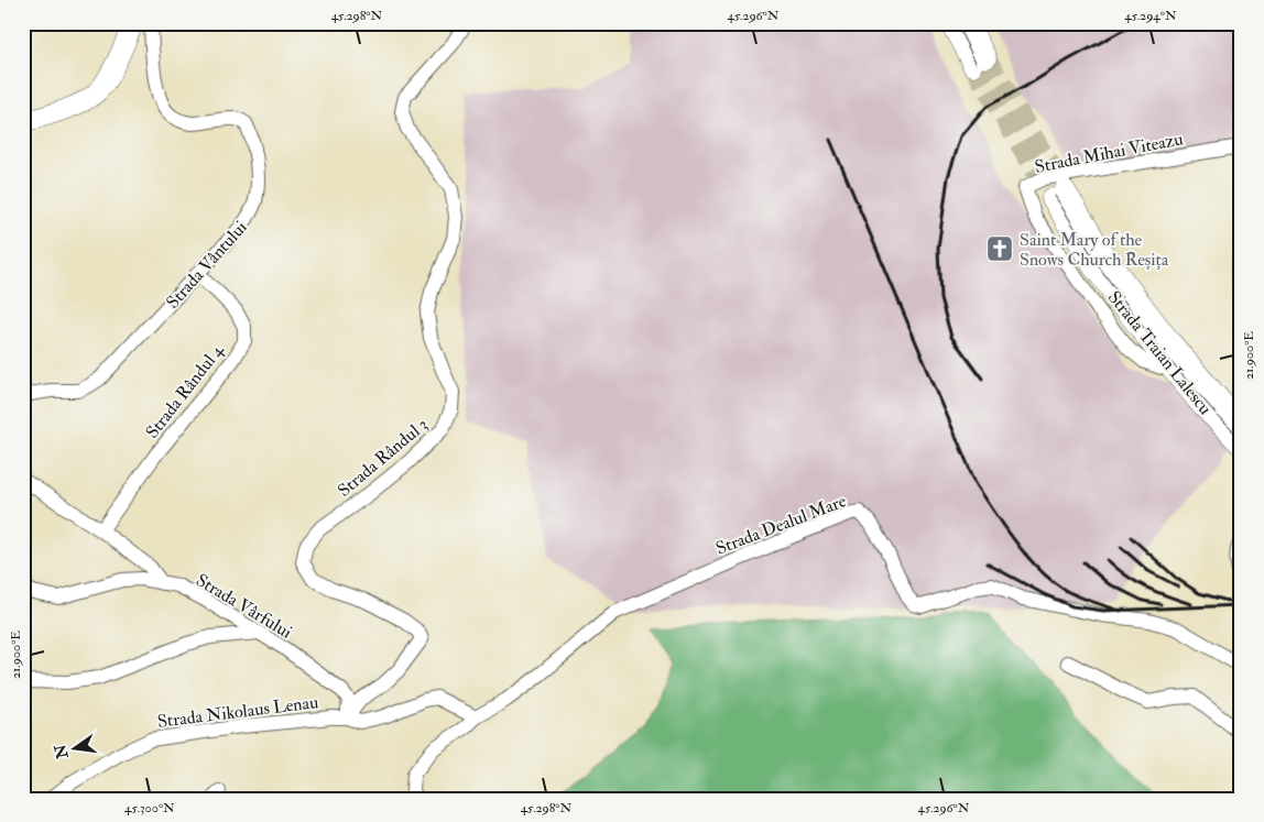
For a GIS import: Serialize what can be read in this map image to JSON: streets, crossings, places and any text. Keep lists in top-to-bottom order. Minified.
{"streets":{"main road":["Strada Traian Lalescu"],"street":["Strada Mihai Viteazu","Strada Vântului","Strada Rândul 4","Strada Rândul 3","Strada Dealul Mare","Strada Vârfului","Strada Nikolaus Lenau"]},"crossings":[["Strada Mihai Viteazu","Strada Traian Lalescu"],["Strada Vântului","Strada Rândul 4"],["Strada Rândul 3","Strada Vârfului"],["Strada Rândul 3","Strada Nikolaus Lenau"],["Strada Dealul Mare","Strada Nikolaus Lenau"],["Strada Vârfului","Strada Nikolaus Lenau"]],"places":{"church":["Saint Mary of the Snows Church Reșița"]},"north":"left","coordinates":["45.298°N","45.296°N","45.294°N","21.900°E","45.300°N"]}
